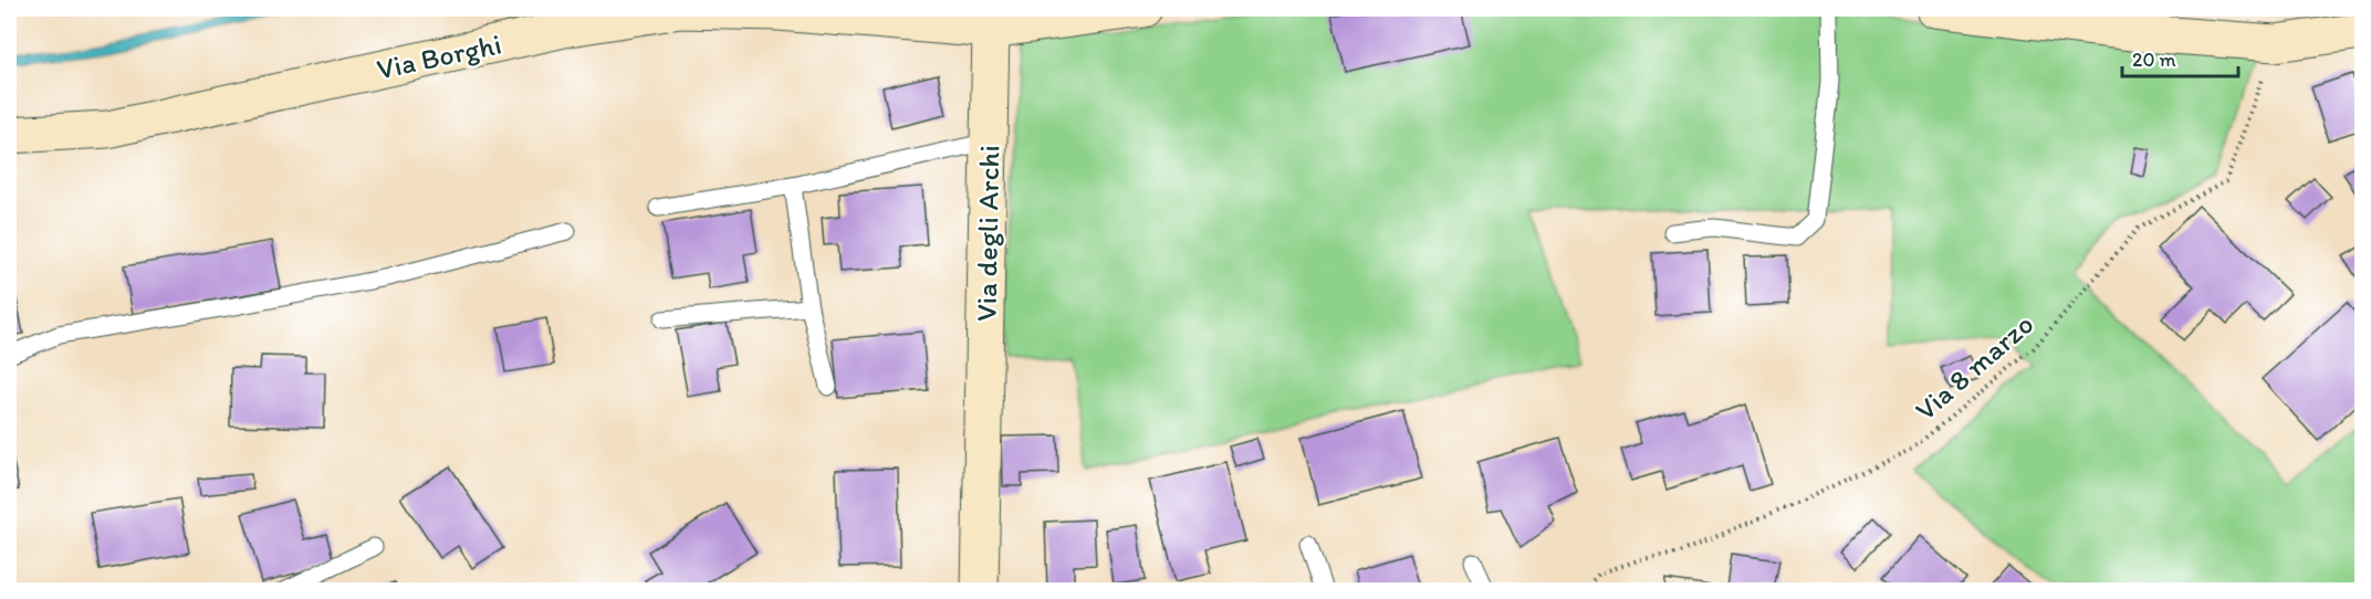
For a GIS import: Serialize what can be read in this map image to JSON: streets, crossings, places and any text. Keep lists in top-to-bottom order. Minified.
{"streets":{"main road":["Via Borghi","Via degli Archi"],"path":["Via 8 marzo"]},"crossings":[["Via Borghi","Via degli Archi"]],"scale_bar":"20 m"}
